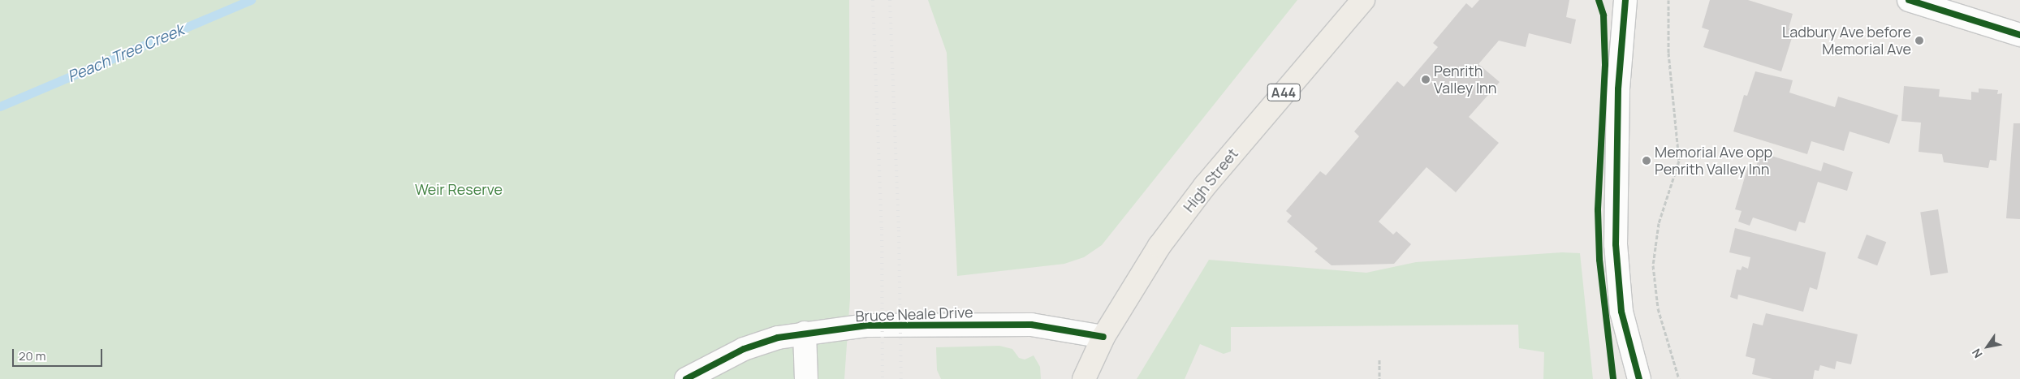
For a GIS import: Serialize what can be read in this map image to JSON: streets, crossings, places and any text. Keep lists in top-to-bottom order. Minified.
{"streets":{"highway":["A44","High Street"],"street":["Bruce Neale Drive"]},"crossings":[["High Street","Bruce Neale Drive"]],"water":["Peach Tree Creek"],"parks":["Weir Reserve"],"places":["Ladbury Ave before Memorial Ave","Penrith Valley Inn","Memorial Ave opp Penrith Valley Inn"],"scale_bar":"20 m","north":"bottom left"}
